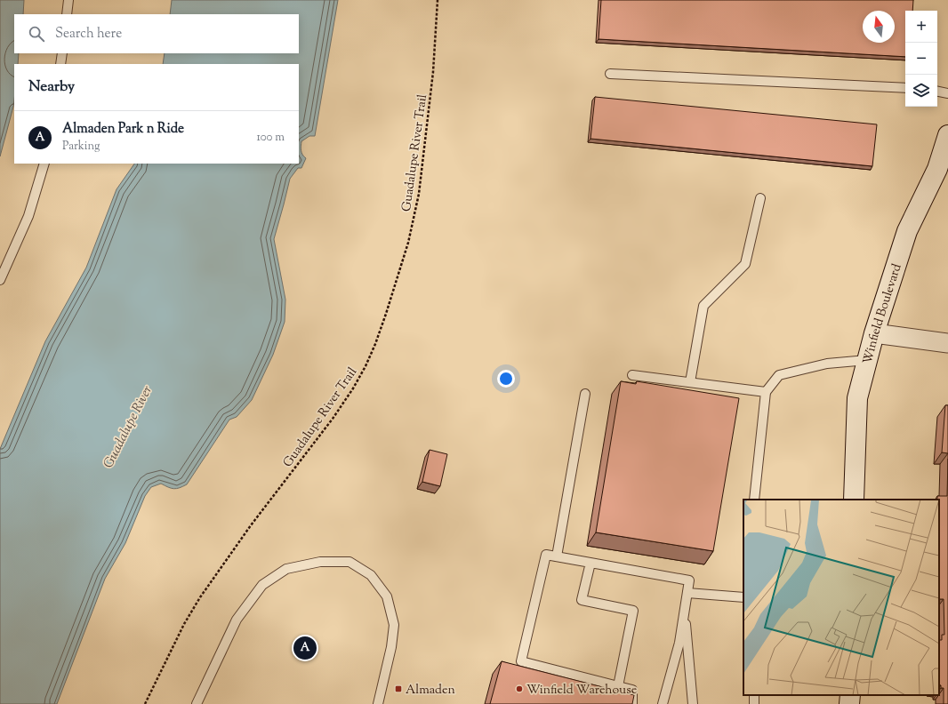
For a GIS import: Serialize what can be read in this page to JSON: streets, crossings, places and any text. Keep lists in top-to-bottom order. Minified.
{"streets":{"street":["Winfield Boulevard"],"path":["Guadalupe River Trail"]},"water":["Guadalupe River"],"places":{"transit":["Almaden"],"other":["Winfield Warehouse"]},"north":"top","page":{"map_buttons":["+","−"],"search":"Search here","heading":"Nearby","list":[{"mark":"A","name":"Almaden Park n Ride","note":"Parking","value":"100 m"}],"pins":"A"}}
